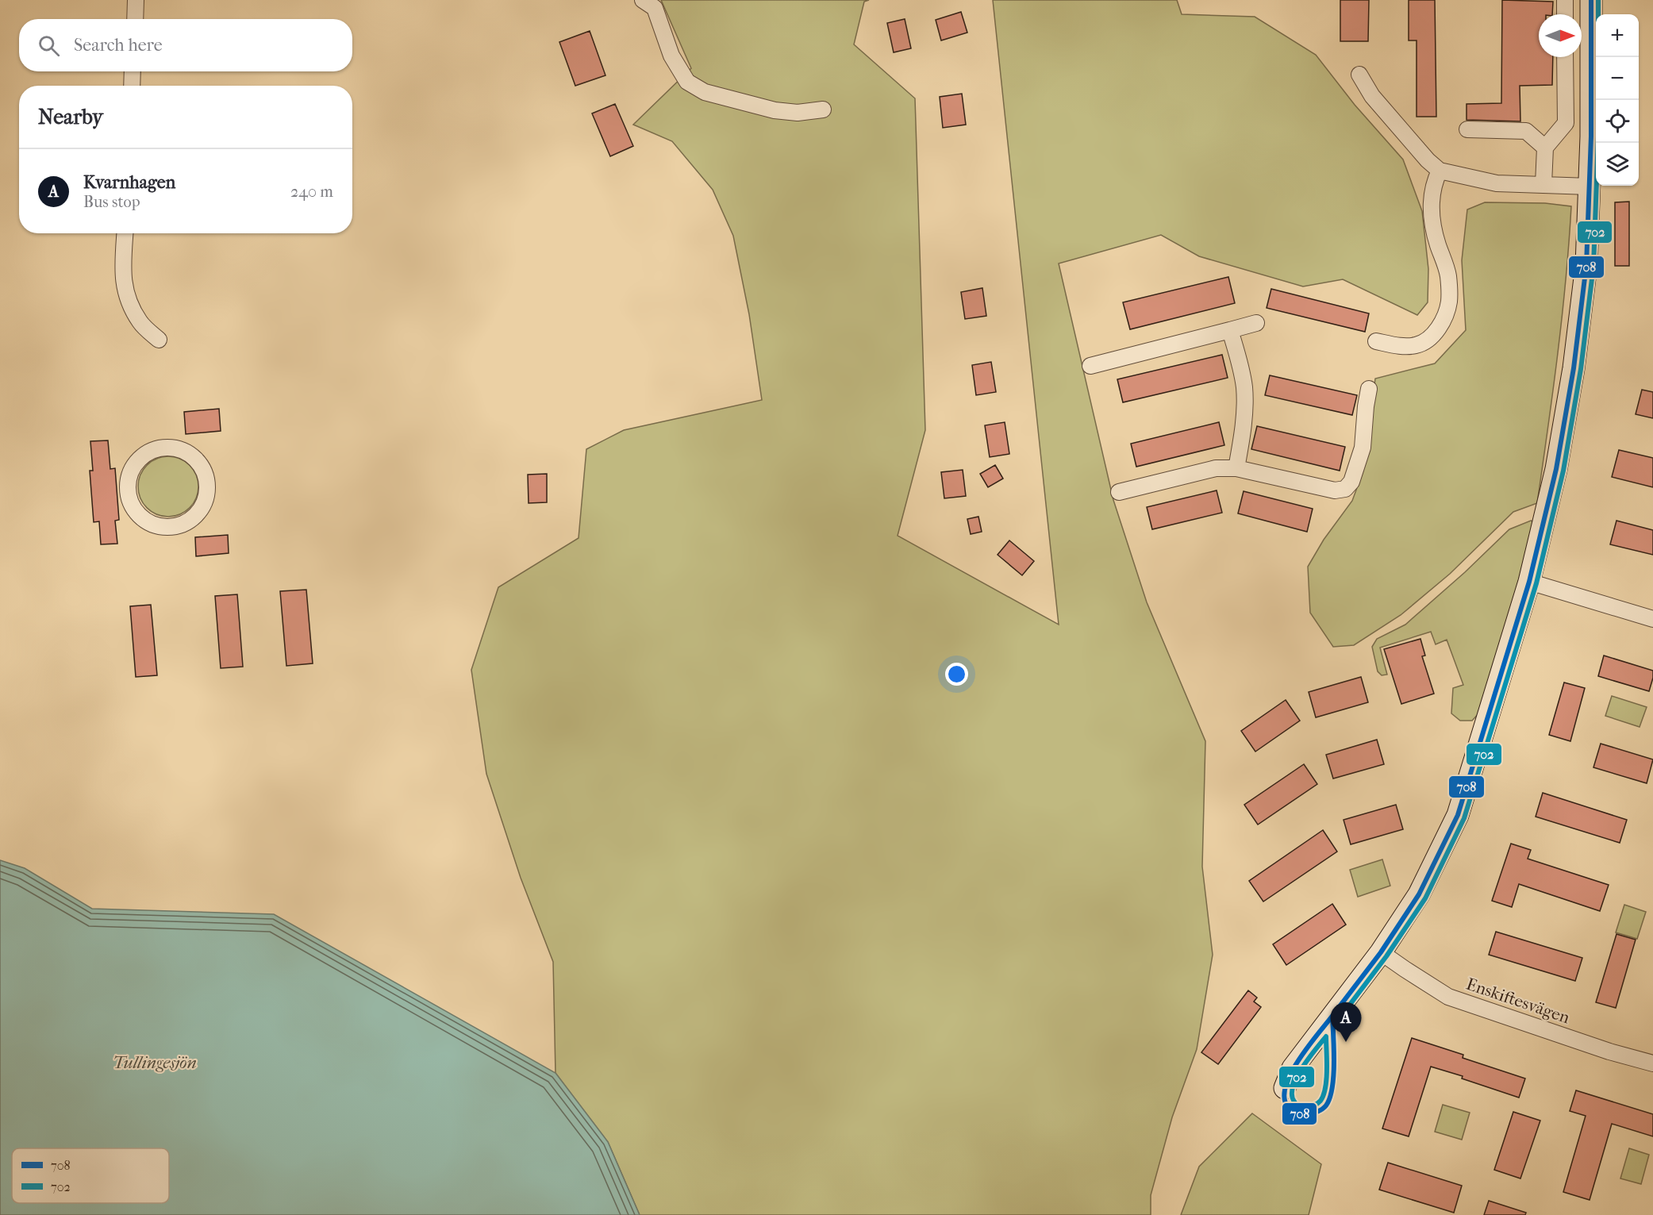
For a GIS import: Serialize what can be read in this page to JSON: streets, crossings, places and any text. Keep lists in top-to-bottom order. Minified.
{"streets":{"street":["Enskiftesvägen"]},"water":["Tullingesjön"],"lines":["transit line 708","transit line 702"],"legend":["708","702"],"north":"right","page":{"map_buttons":["+","−"],"search":"Search here","heading":"Nearby","list":[{"mark":"A","name":"Kvarnhagen","note":"Bus stop","value":"240 m"}],"pins":"A"}}
